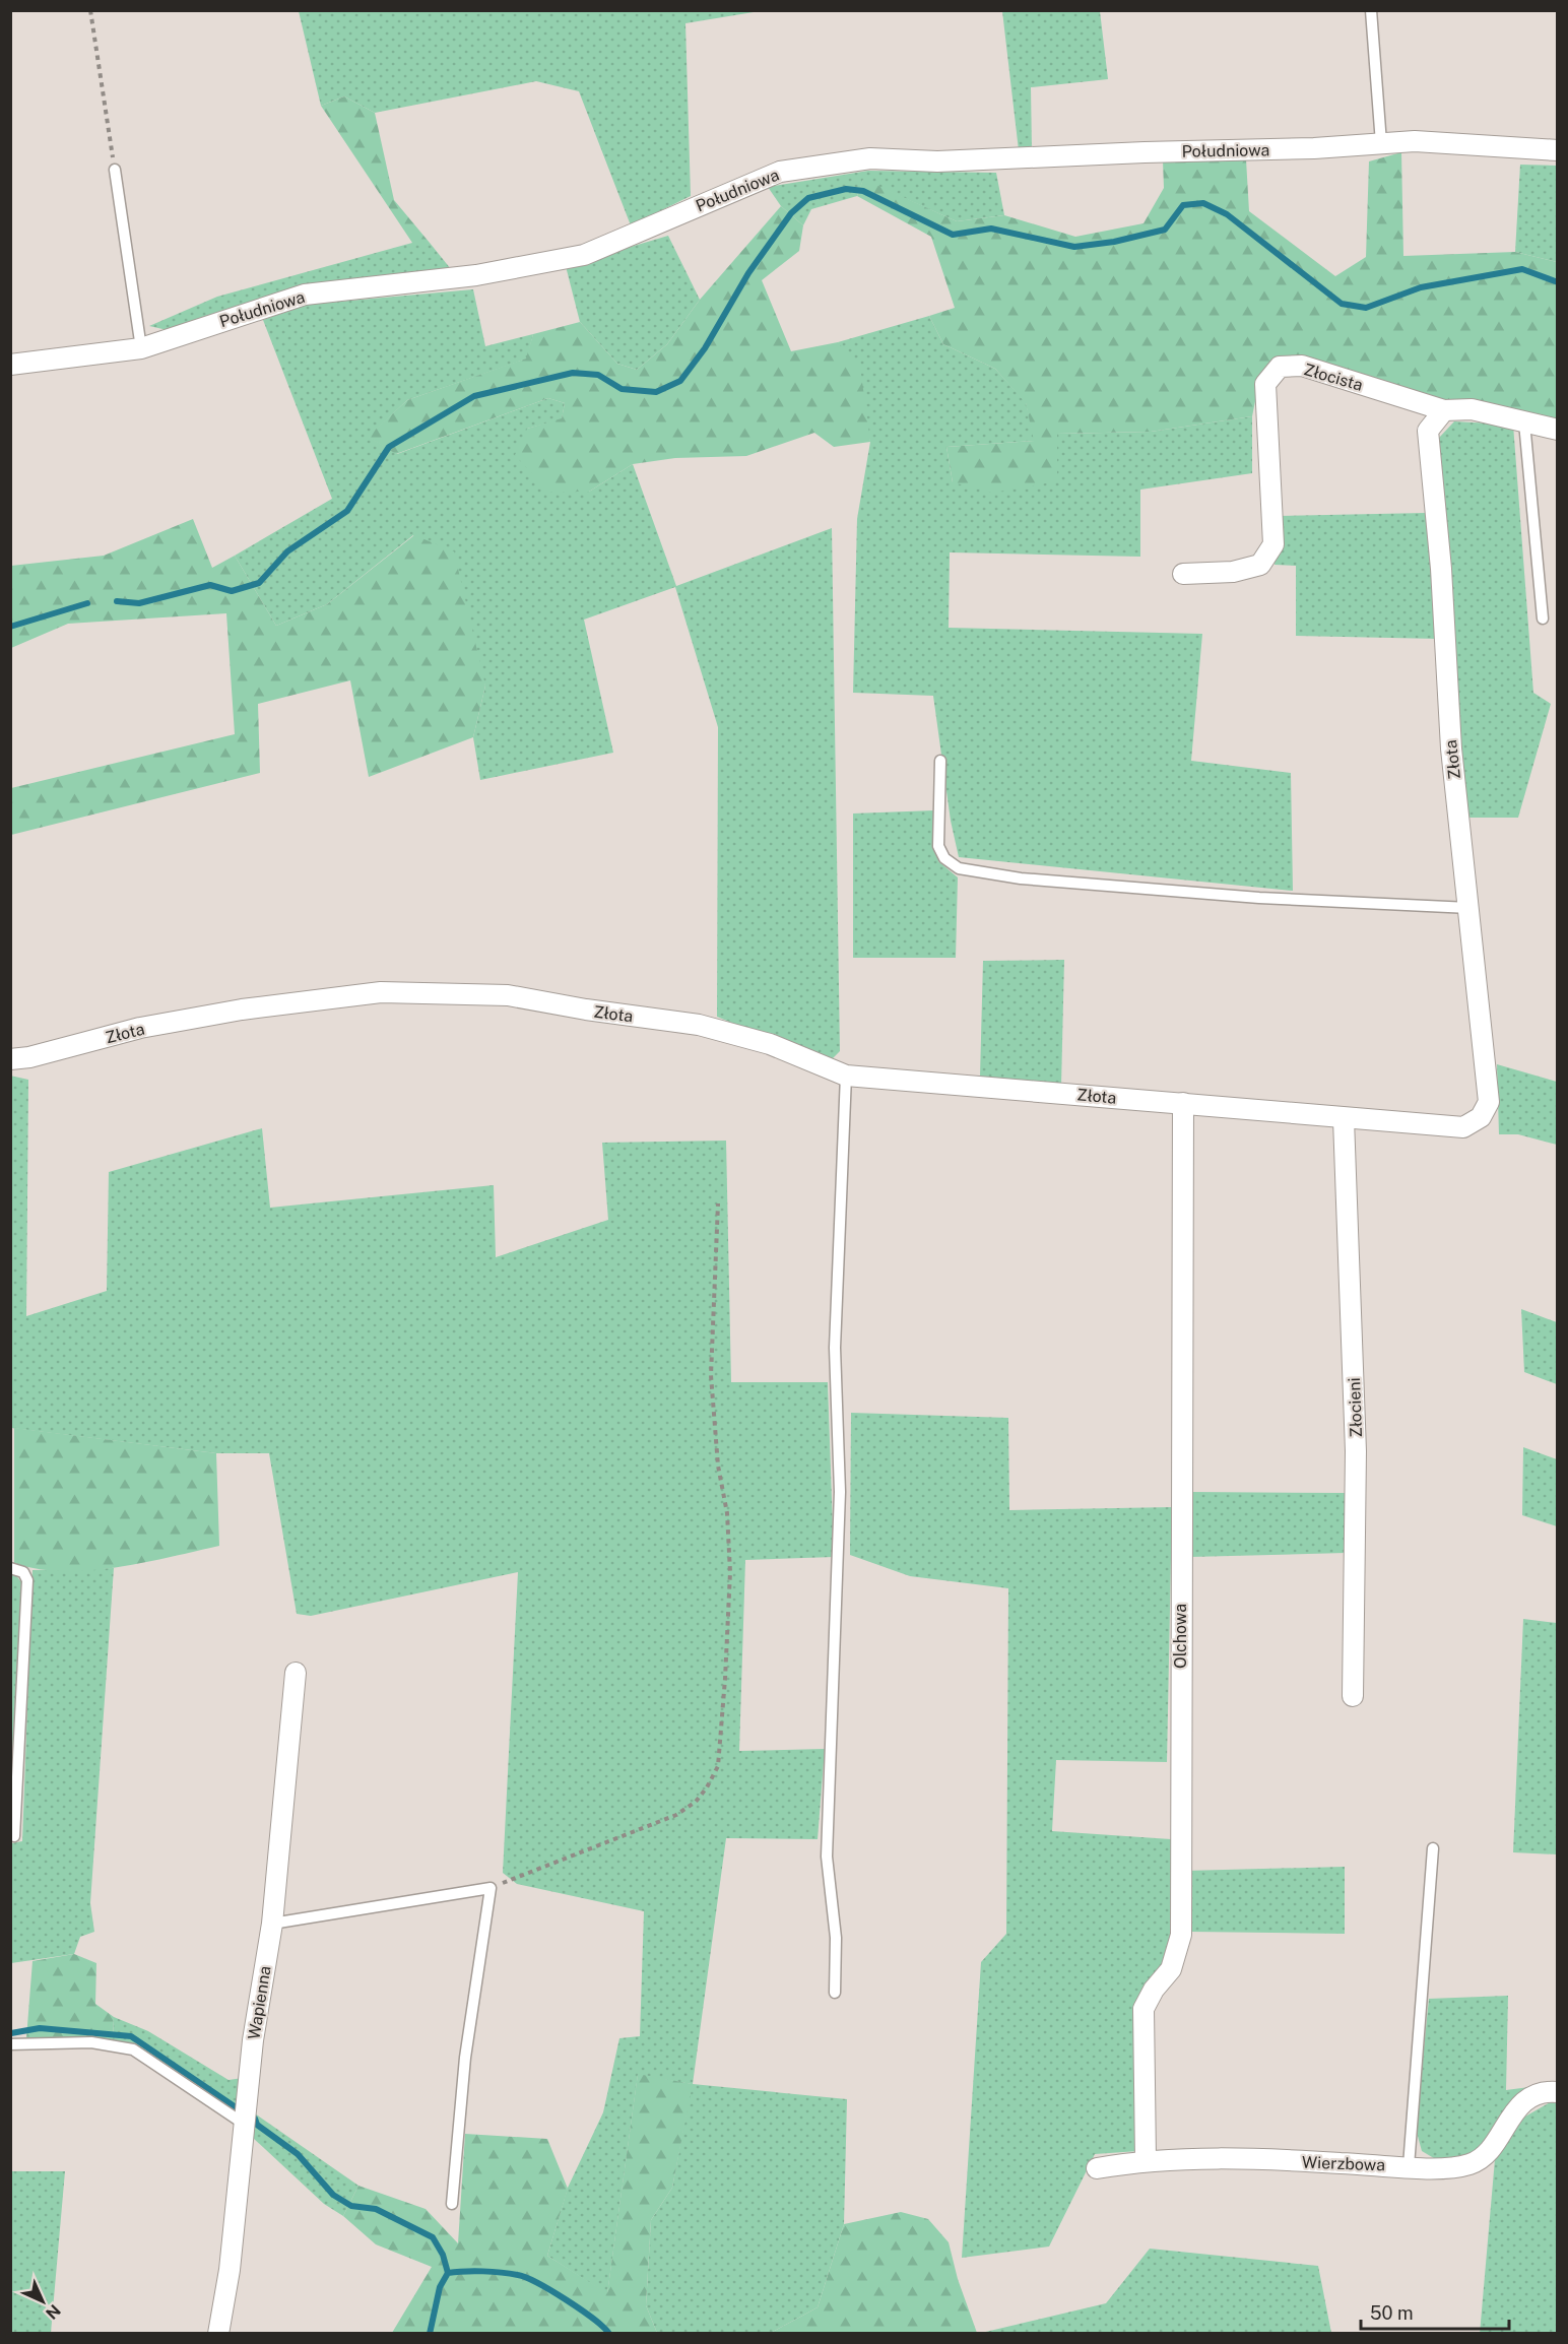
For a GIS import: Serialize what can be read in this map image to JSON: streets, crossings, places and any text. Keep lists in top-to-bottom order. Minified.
{"streets":{"street":["Południowa","Złocista","Złota","Złocieni","Olchowa","Wapienna","Wierzbowa"]},"crossings":[["Złocista","Złota"],["Złota","Złocieni"],["Złota","Olchowa"],["Olchowa","Wierzbowa"]],"scale_bar":"50 m","north":"bottom right"}
